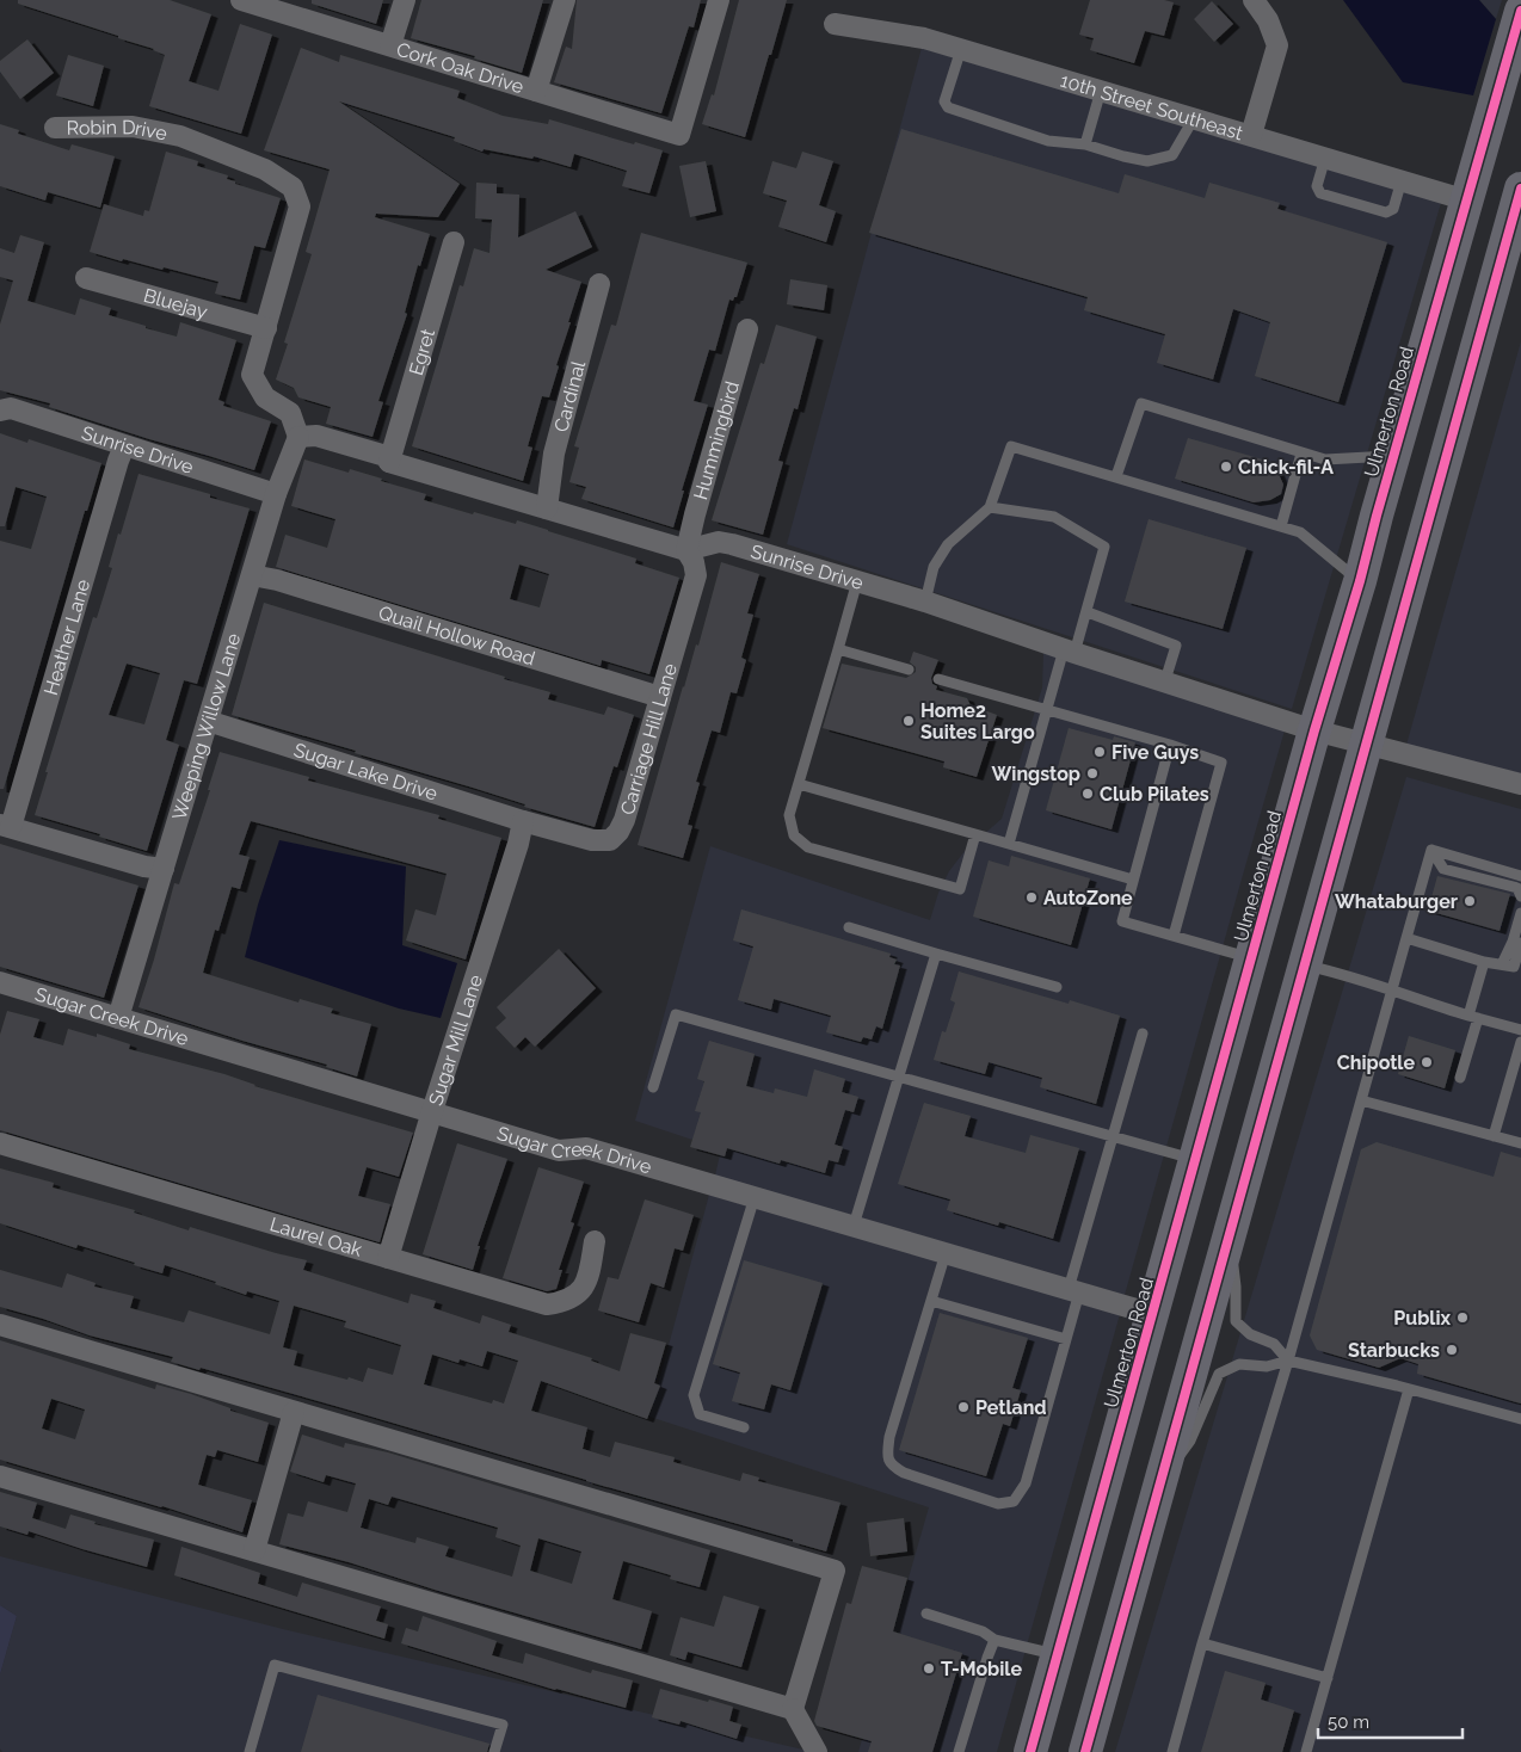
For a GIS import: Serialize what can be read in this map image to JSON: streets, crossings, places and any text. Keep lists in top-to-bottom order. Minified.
{"streets":{"main road":["Ulmerton Road"],"street":["Cork Oak Drive","10th Street Southeast","Robin Drive","Bluejay","Egret","Cardinal","Hummingbird","Sunrise Drive","Quail Hollow Road","Heather Lane","Weeping Willow Lane","Carriage Hill Lane","Sugar Lake Drive","Sugar Creek Drive","Sugar Mill Lane","Laurel Oak"]},"crossings":[["10th Street Southeast","Ulmerton Road"],["Robin Drive","Bluejay"],["Robin Drive","Weeping Willow Lane"],["Ulmerton Road","Sunrise Drive"],["Ulmerton Road","Sugar Creek Drive"],["Hummingbird","Sunrise Drive"],["Hummingbird","Carriage Hill Lane"],["Sunrise Drive","Heather Lane"],["Sunrise Drive","Weeping Willow Lane"],["Sunrise Drive","Carriage Hill Lane"],["Quail Hollow Road","Weeping Willow Lane"],["Quail Hollow Road","Carriage Hill Lane"],["Weeping Willow Lane","Sugar Lake Drive"],["Weeping Willow Lane","Sugar Creek Drive"],["Carriage Hill Lane","Sugar Lake Drive"],["Carriage Hill Lane","Sugar Mill Lane"],["Sugar Lake Drive","Sugar Mill Lane"],["Sugar Creek Drive","Sugar Mill Lane"],["Sugar Mill Lane","Laurel Oak"]],"places":["Chick-fil-A","Home2 Suites Largo","Five Guys","Wingstop","Club Pilates","AutoZone","Whataburger","Chipotle","Publix","Starbucks","Petland","T-Mobile"],"scale_bar":"50 m"}
